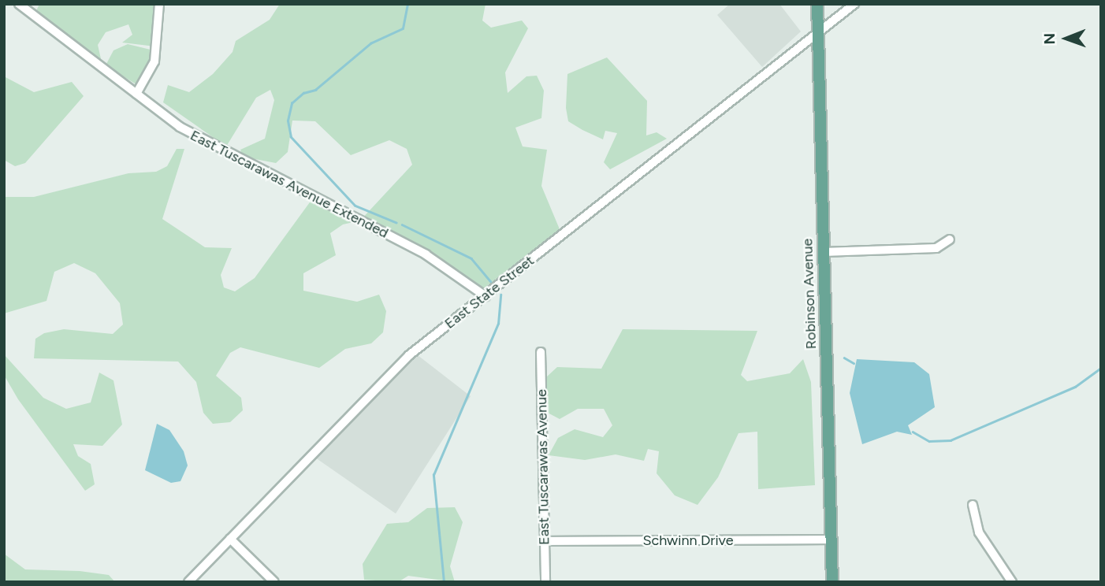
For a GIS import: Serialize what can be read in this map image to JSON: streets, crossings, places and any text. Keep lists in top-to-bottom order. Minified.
{"streets":{"main road":["Robinson Avenue"],"street":["East Tuscarawas Avenue Extended","East State Street","East Tuscarawas Avenue","Schwinn Drive"]},"crossings":[["East Tuscarawas Avenue Extended","East State Street"],["East State Street","Robinson Avenue"],["Robinson Avenue","Schwinn Drive"],["East Tuscarawas Avenue","Schwinn Drive"]],"north":"left"}
